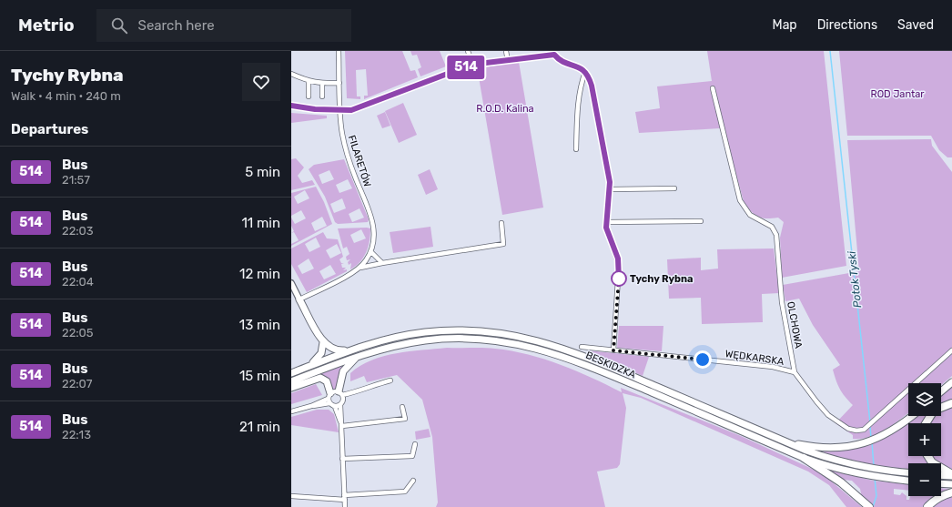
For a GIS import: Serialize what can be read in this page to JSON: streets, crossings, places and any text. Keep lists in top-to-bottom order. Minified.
{"streets":{"main road":["BESKIDZKA"],"street":["FILARETÓW","OLCHOWA","WĘDKARSKA"]},"crossings":[["OLCHOWA","WĘDKARSKA"]],"water":["Potok Tyski"],"parks":["ROD Jantar","R.O.D. Kalina"],"places":["Tychy Rybna"],"lines":["bus line 514"],"page":{"header":"Metrio","search":"Search here","nav":["Map","Directions","Saved"],"heading":[["Tychy Rybna","Walk · 4 min · 240 m"],"Departures"],"on_map":"514","list":[{"mark":"514","name":"Bus","note":"21:57","value":"5 min"},{"mark":"514","name":"Bus","note":"22:03","value":"11 min"},{"mark":"514","name":"Bus","note":"22:04","value":"12 min"},{"mark":"514","name":"Bus","note":"22:05","value":"13 min"},{"mark":"514","name":"Bus","note":"22:07","value":"15 min"},{"mark":"514","name":"Bus","note":"22:13","value":"21 min"}],"map_buttons":["+","−"]}}
